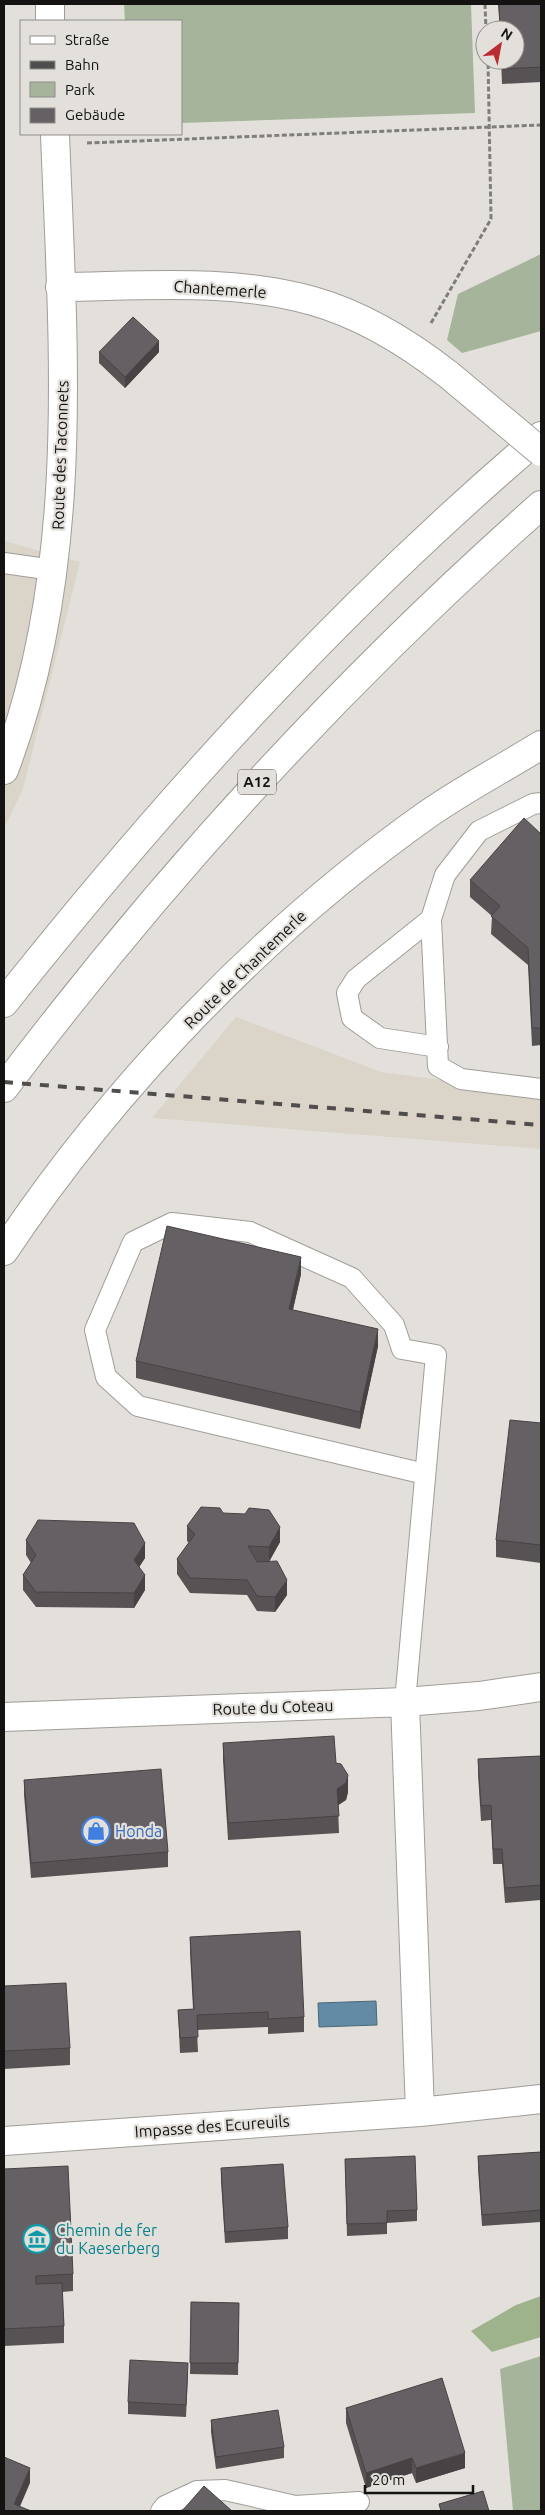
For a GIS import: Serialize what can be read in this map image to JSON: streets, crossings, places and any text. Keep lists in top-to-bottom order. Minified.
{"streets":{"main road":["Chantemerle","Route des Taconnets","A12","Route de Chantemerle","Route du Coteau","Impasse des Ecureuils"]},"crossings":[["Chantemerle","Route des Taconnets"]],"places":{"shop":["Honda"],"museum":["Chemin de fer du Kaeserberg"]},"legend":["Straße","Bahn","Park","Gebäude"],"scale_bar":"20 m","north":"top right"}
